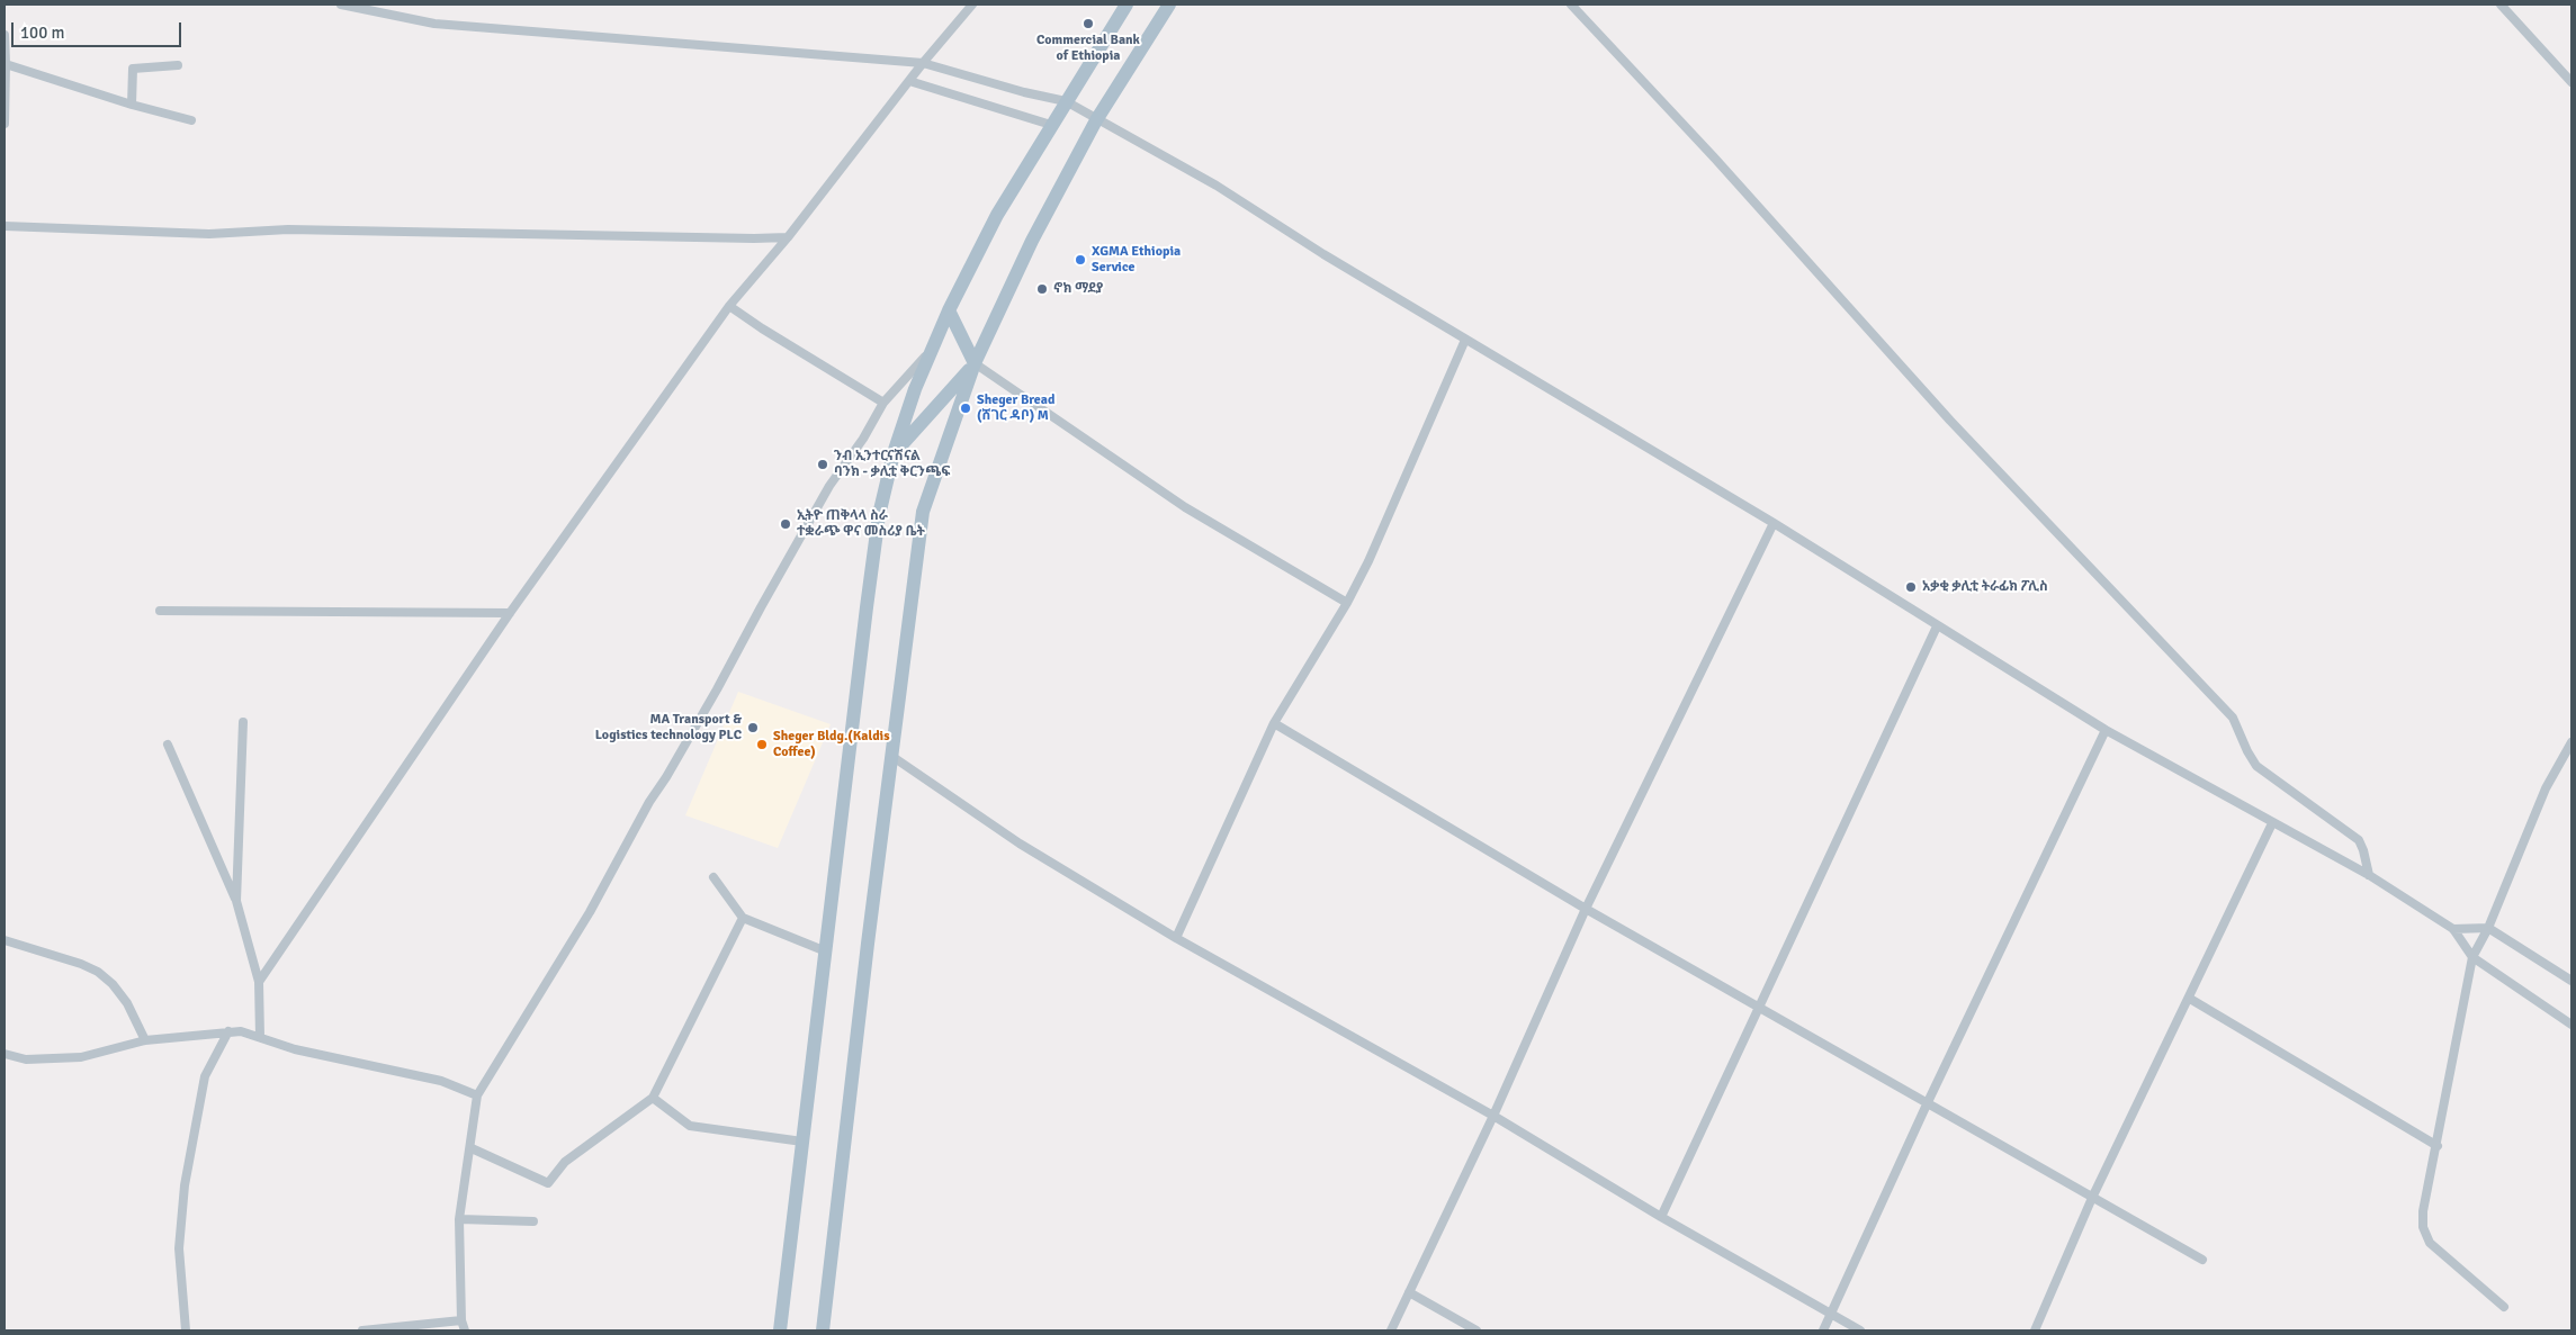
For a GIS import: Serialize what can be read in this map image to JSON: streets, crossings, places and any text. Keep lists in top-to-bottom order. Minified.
{"places":["Commercial Bank of Ethiopia","XGMA Ethiopia Service","ኖክ ማደያ","Sheger Bread (ሸገር ዳቦ) M","ንብ ኢንተርናሽናል ባንክ - ቃሊቲ ቅርንጫፍ","ኢትዮ ጠቅላላ ስራ ተቋራጭ ዋና መስሪያ ቤት","አቃቂ ቃሊቲ ትራፊክ ፖሊስ","MA Transport & Logistics technology PLC","Sheger Bldg.(Kaldis Coffee)"],"scale_bar":"100 m"}
